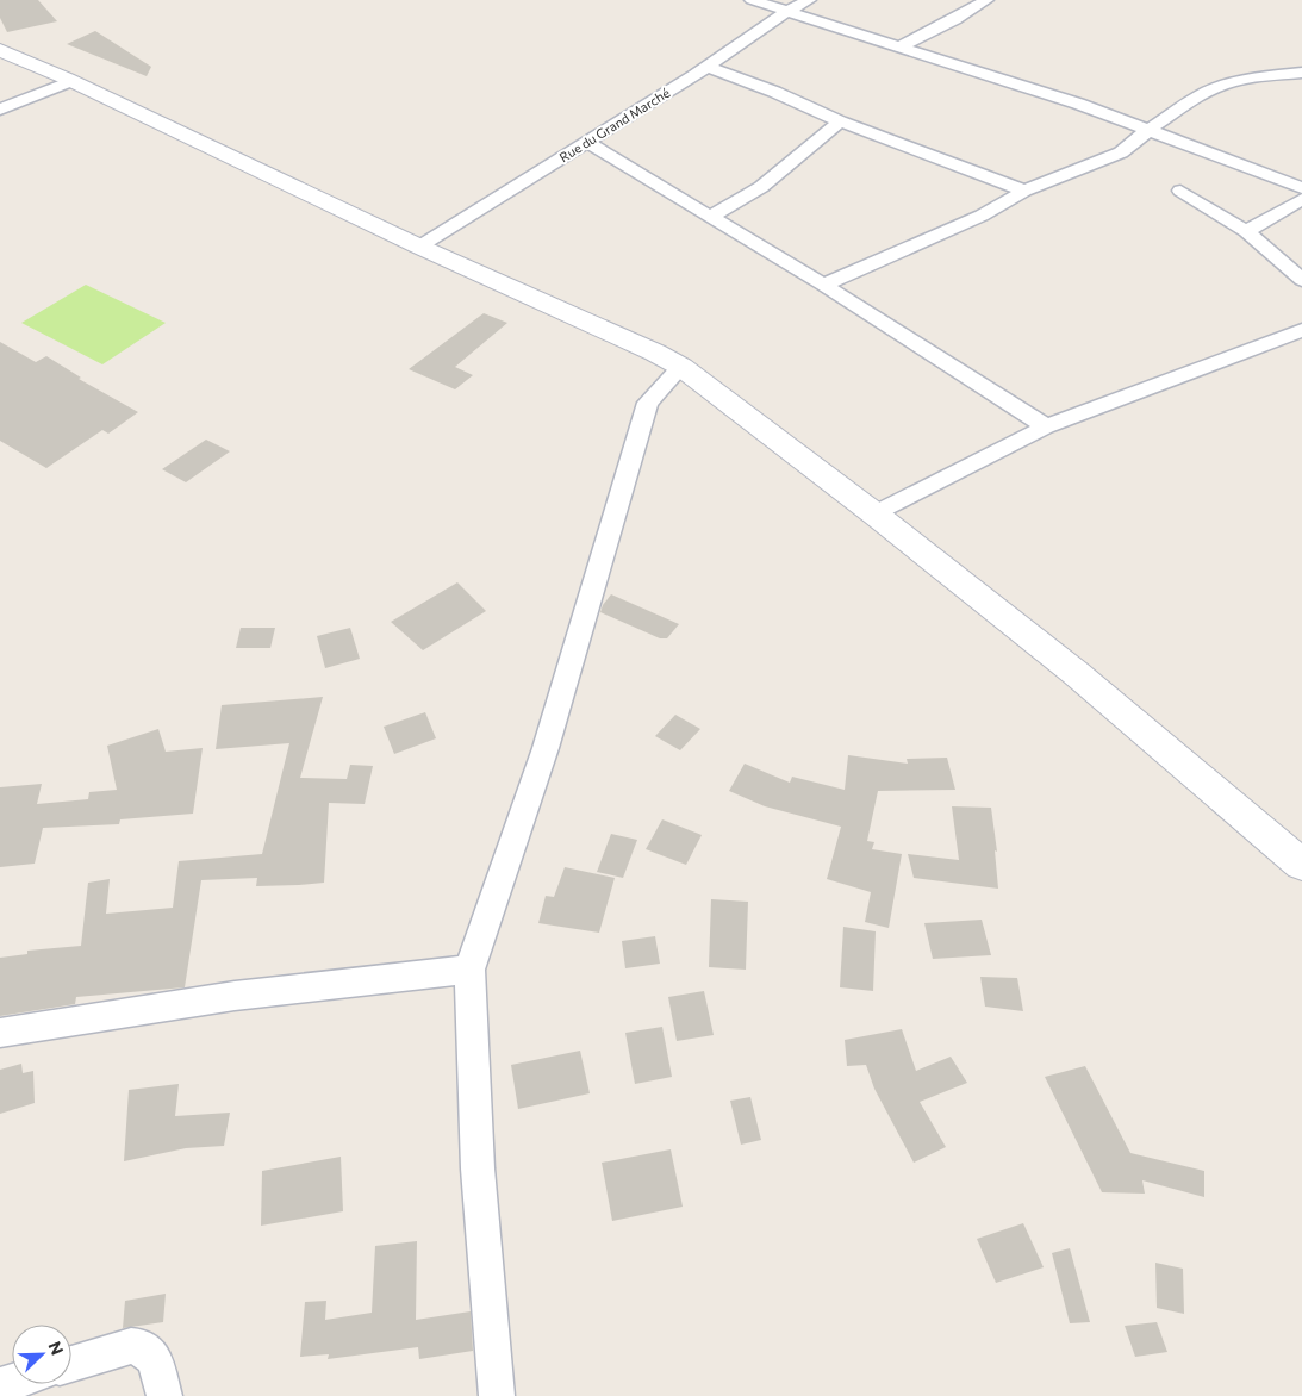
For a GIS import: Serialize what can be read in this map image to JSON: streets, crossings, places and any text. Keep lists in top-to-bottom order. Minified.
{"streets":{"street":["Rue du Grand Marché"]},"north":"top right"}
